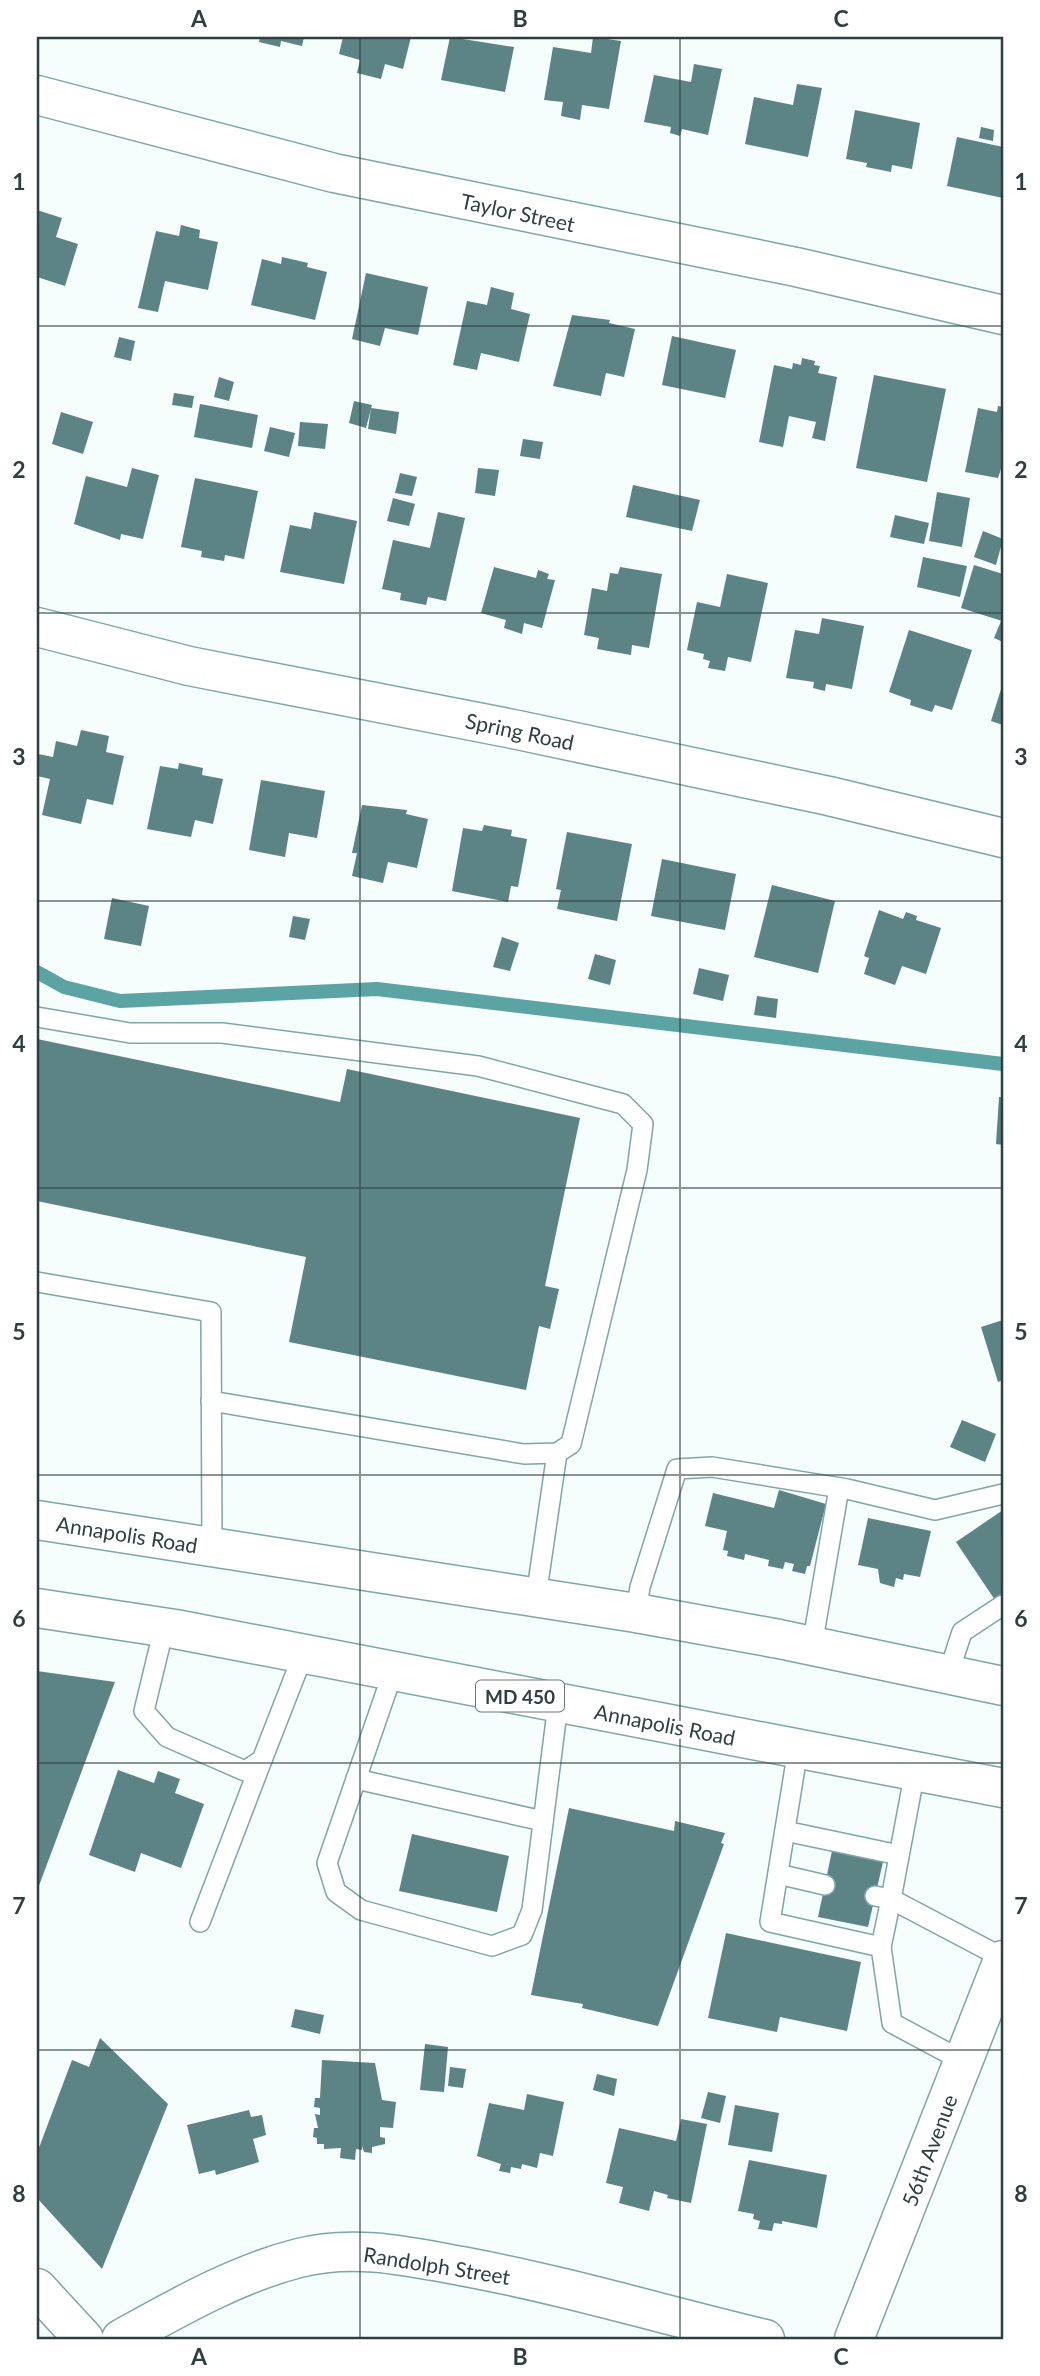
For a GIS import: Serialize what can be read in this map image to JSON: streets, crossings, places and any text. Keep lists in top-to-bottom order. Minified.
{"streets":{"street":["Taylor Street","Spring Road","Annapolis Road","MD 450","56th Avenue","Randolph Street"]},"grid":{"columns":["A","B","C"],"rows":["1","2","3","4","5","6","7","8"]}}
